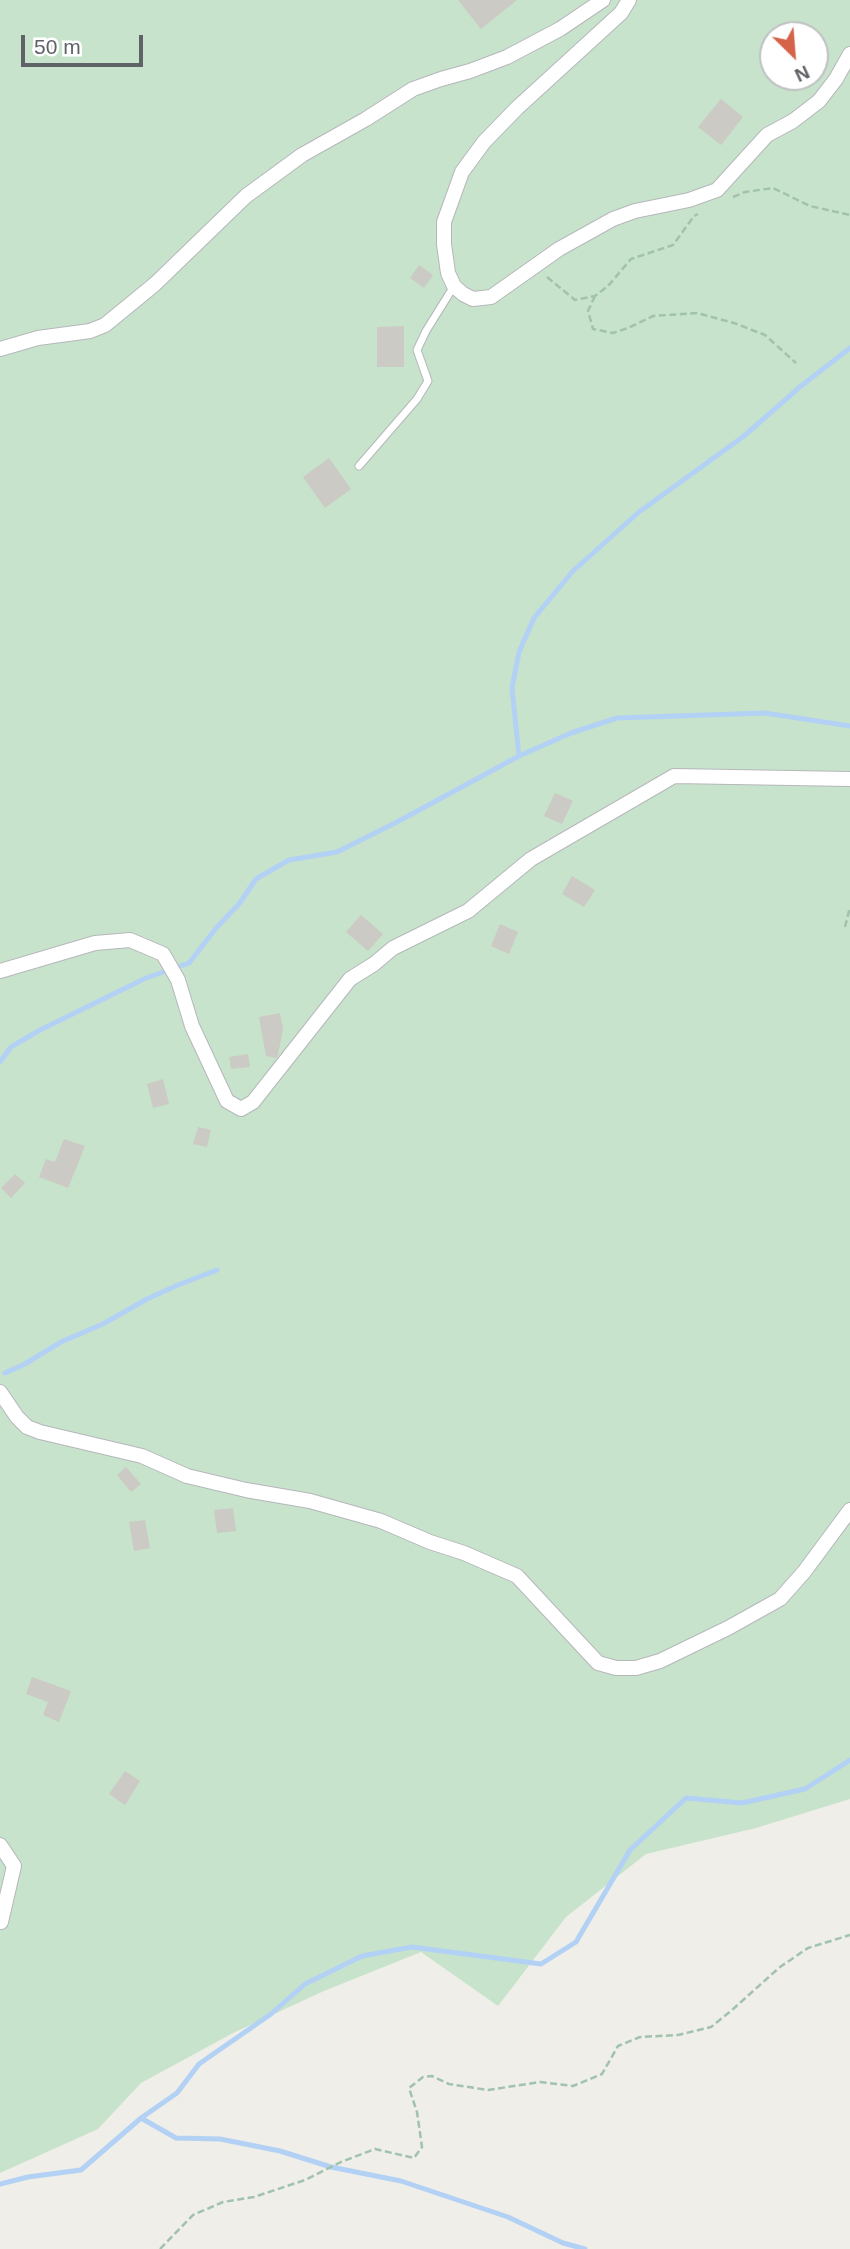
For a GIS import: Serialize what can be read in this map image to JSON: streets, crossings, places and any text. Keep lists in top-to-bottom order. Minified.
{"scale_bar":"50 m","north":"bottom right"}
